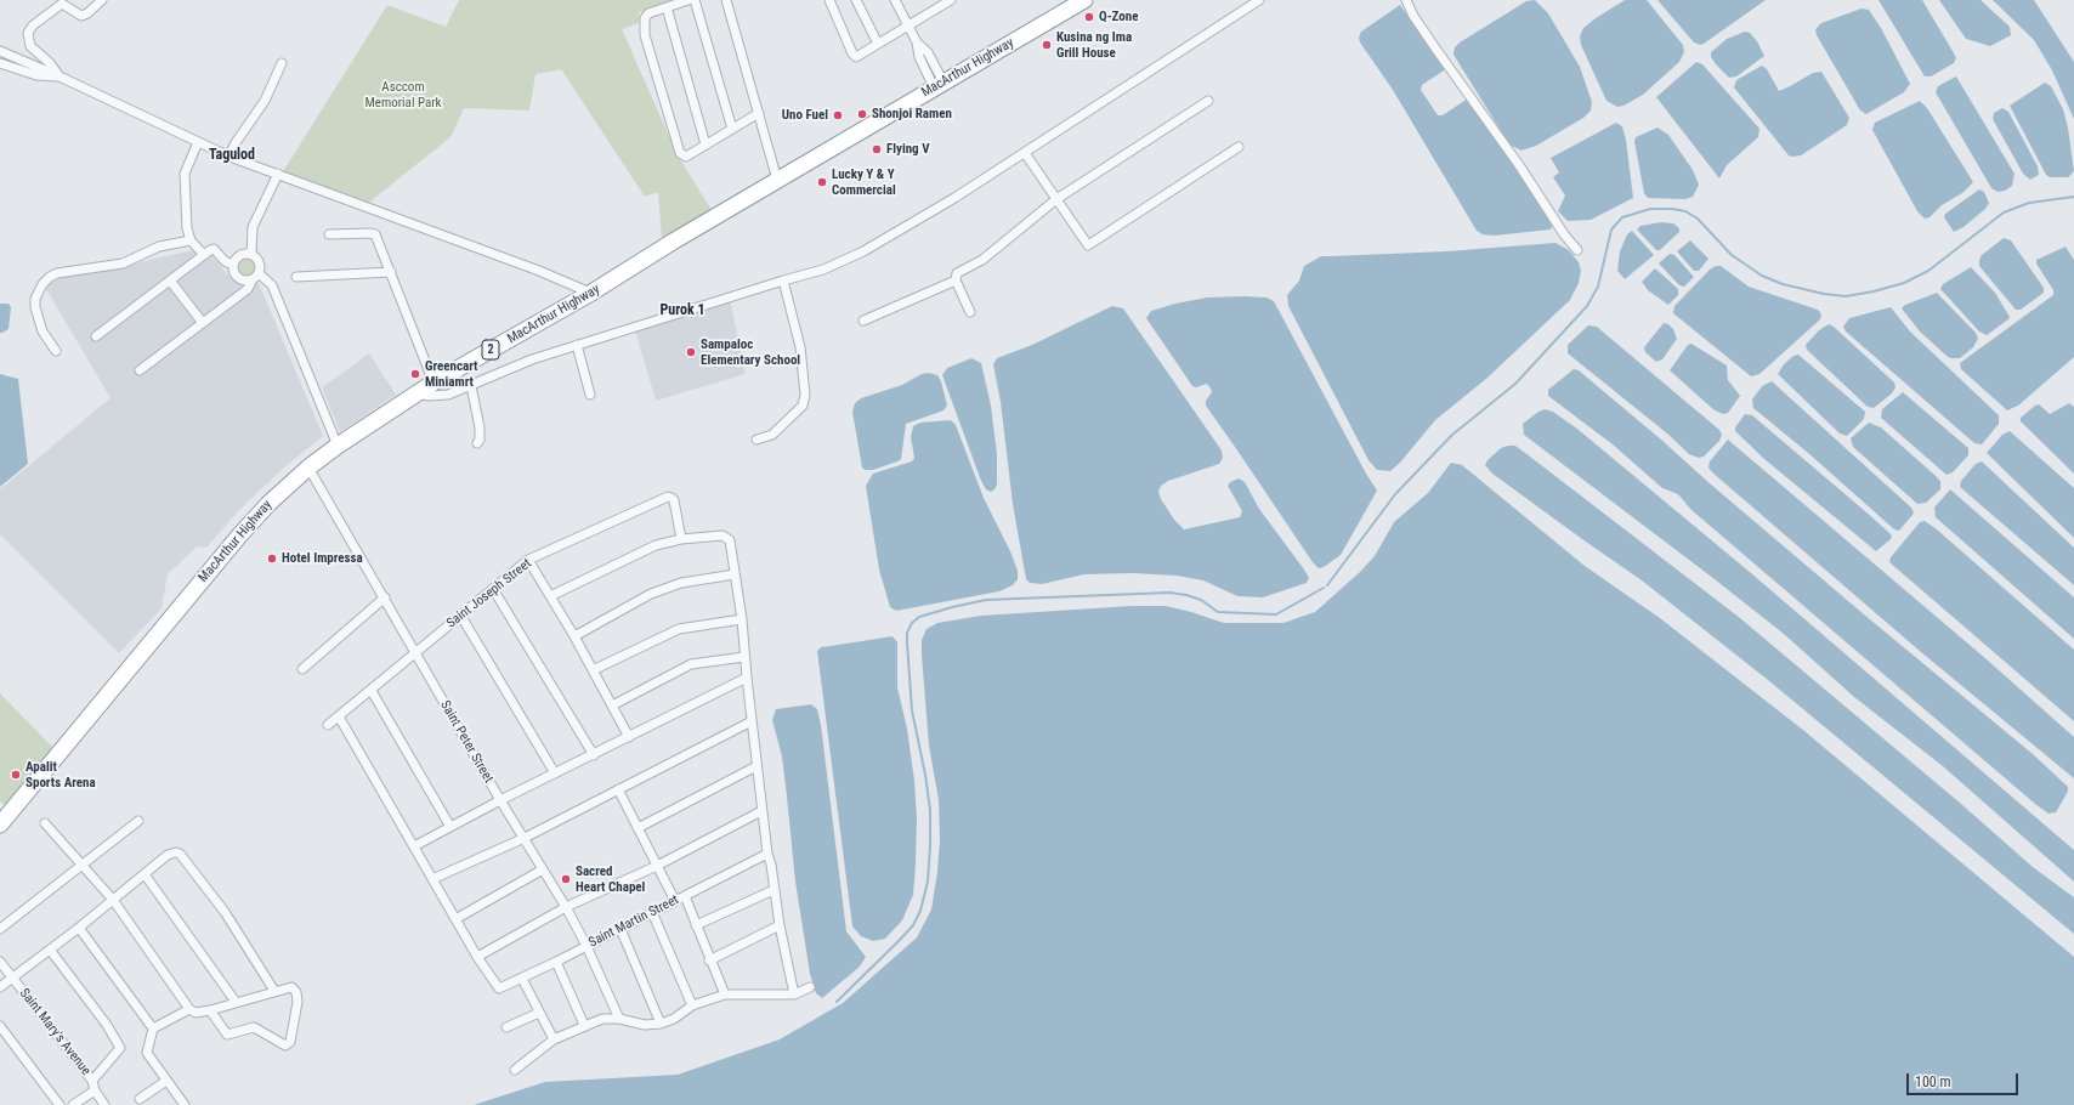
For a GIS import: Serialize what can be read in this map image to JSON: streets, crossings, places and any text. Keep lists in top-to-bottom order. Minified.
{"streets":{"highway":["MacArthur Highway","2"],"street":["Saint Joseph Street","Saint Peter Street","Saint Martin Street","Saint Mary's Avenue"]},"crossings":[["MacArthur Highway","Saint Peter Street"],["Saint Joseph Street","Saint Peter Street"],["Saint Peter Street","Saint Martin Street"]],"districts":["Tagulod","Purok 1"],"parks":["Asccom Memorial Park"],"places":["Q-Zone","Kusina ng Ima Grill House","Shonjoi Ramen","Uno Fuel","Flying V","Lucky Y & Y Commercial","Sampaloc Elementary School","Greencart Miniamrt","Hotel Impressa","Apalit Sports Arena","Sacred Heart Chapel"],"scale_bar":"100 m"}
